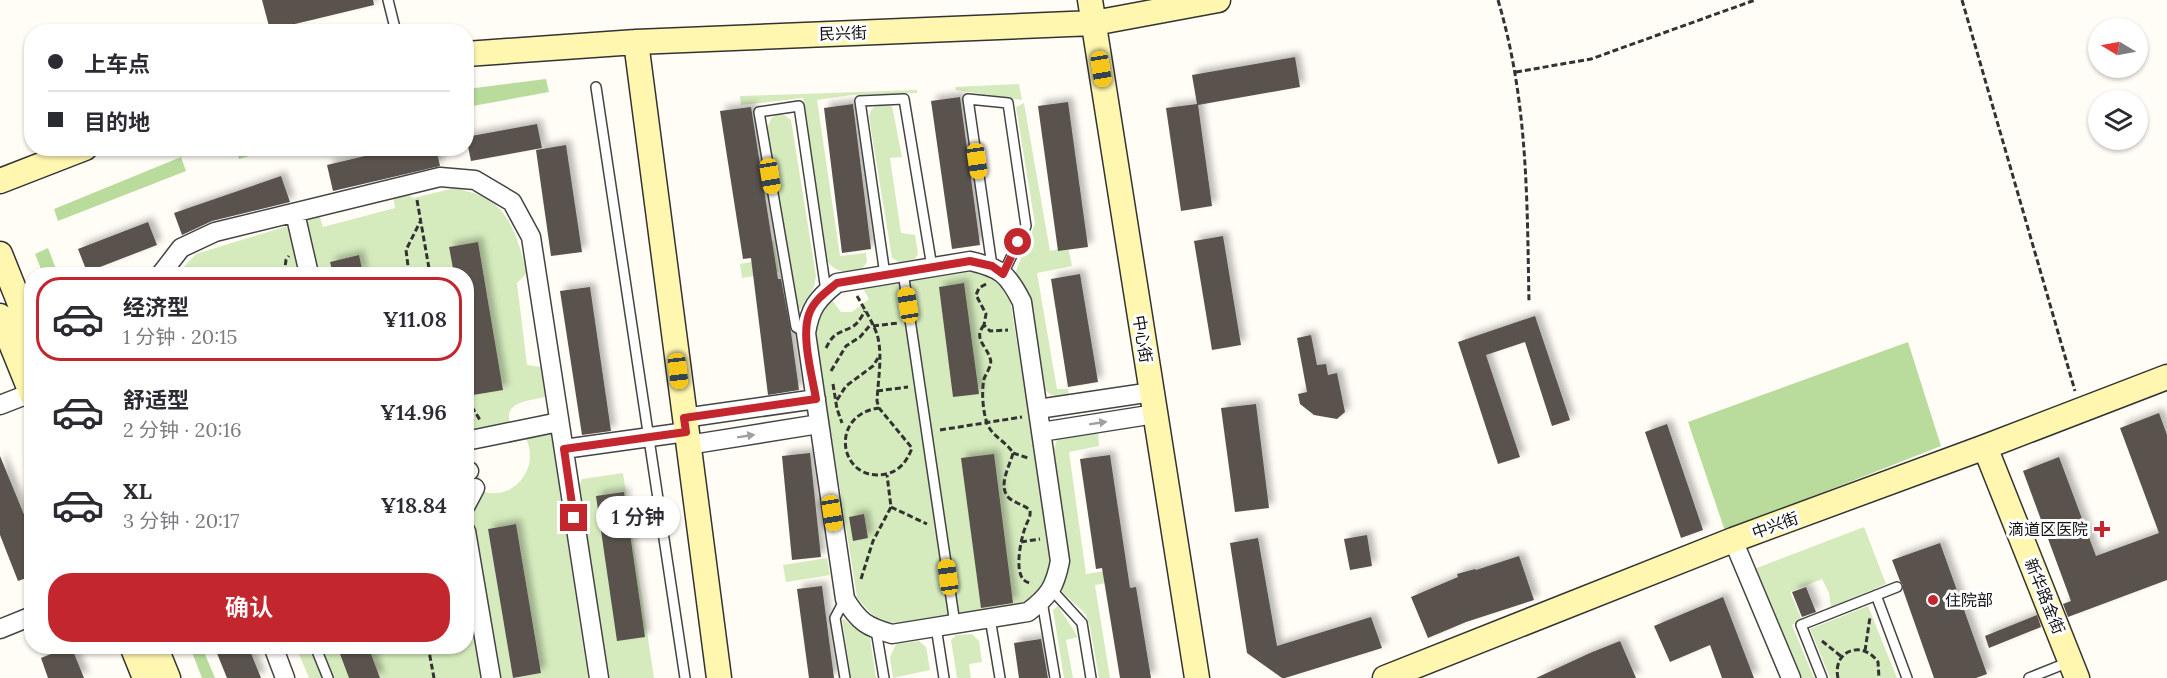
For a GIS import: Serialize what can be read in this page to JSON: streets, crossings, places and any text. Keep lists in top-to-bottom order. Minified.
{"streets":{"street":["民兴街","中心街","中兴街","新华路金街"]},"crossings":[["民兴街","中心街"],["中兴街","新华路金街"]],"places":{"health":["滴道区医院"],"other":["住院部"]},"north":"left","page":{"banner":["上车点","目的地"],"list":[{"name":"经济型","note":"1 分钟 · 20:15","value":"¥11.08"},{"name":"舒适型","note":"2 分钟 · 20:16","value":"¥14.96"},{"name":"XL","note":"3 分钟 · 20:17","value":"¥18.84"}],"bubble":"1 分钟","buttons":"确认"}}
